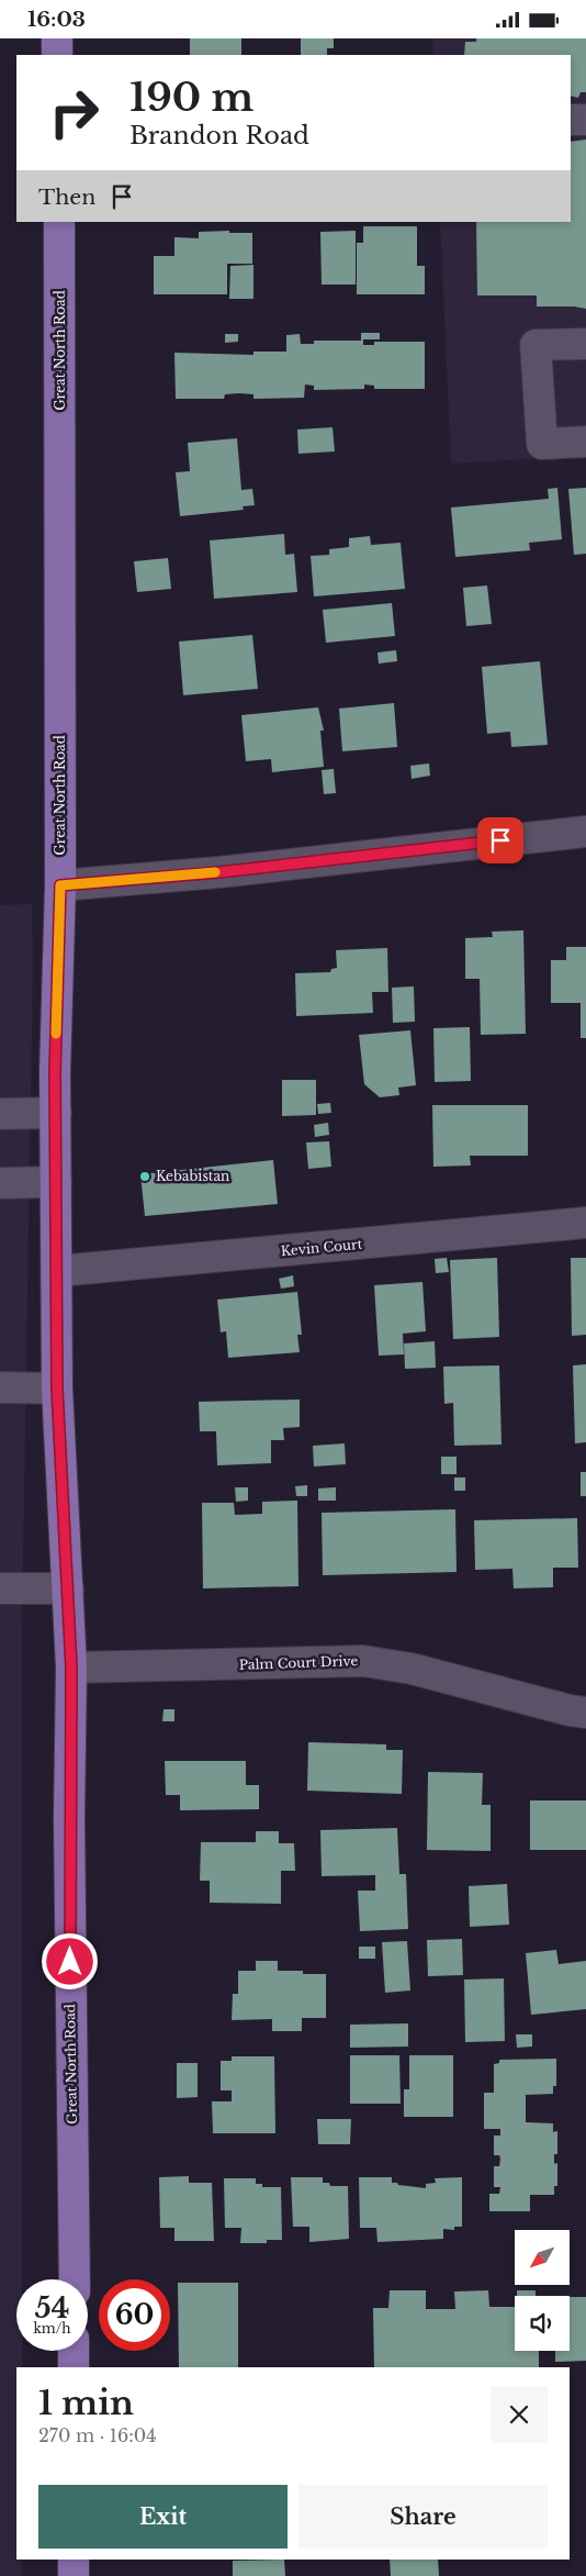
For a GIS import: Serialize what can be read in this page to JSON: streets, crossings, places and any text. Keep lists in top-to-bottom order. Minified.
{"streets":{"main road":["Great North Road"],"street":["Kevin Court","Palm Court Drive"]},"crossings":[["Great North Road","Kevin Court"],["Great North Road","Palm Court Drive"]],"places":["Kebabistan"],"north":"bottom left","page":{"status":"16:03","turn":["190 m","Brandon Road"],"then":"Then","speed":"54 km/h","limit":"60","heading":["1 min","270 m · 16:04"],"buttons":["Exit","Share"]}}
